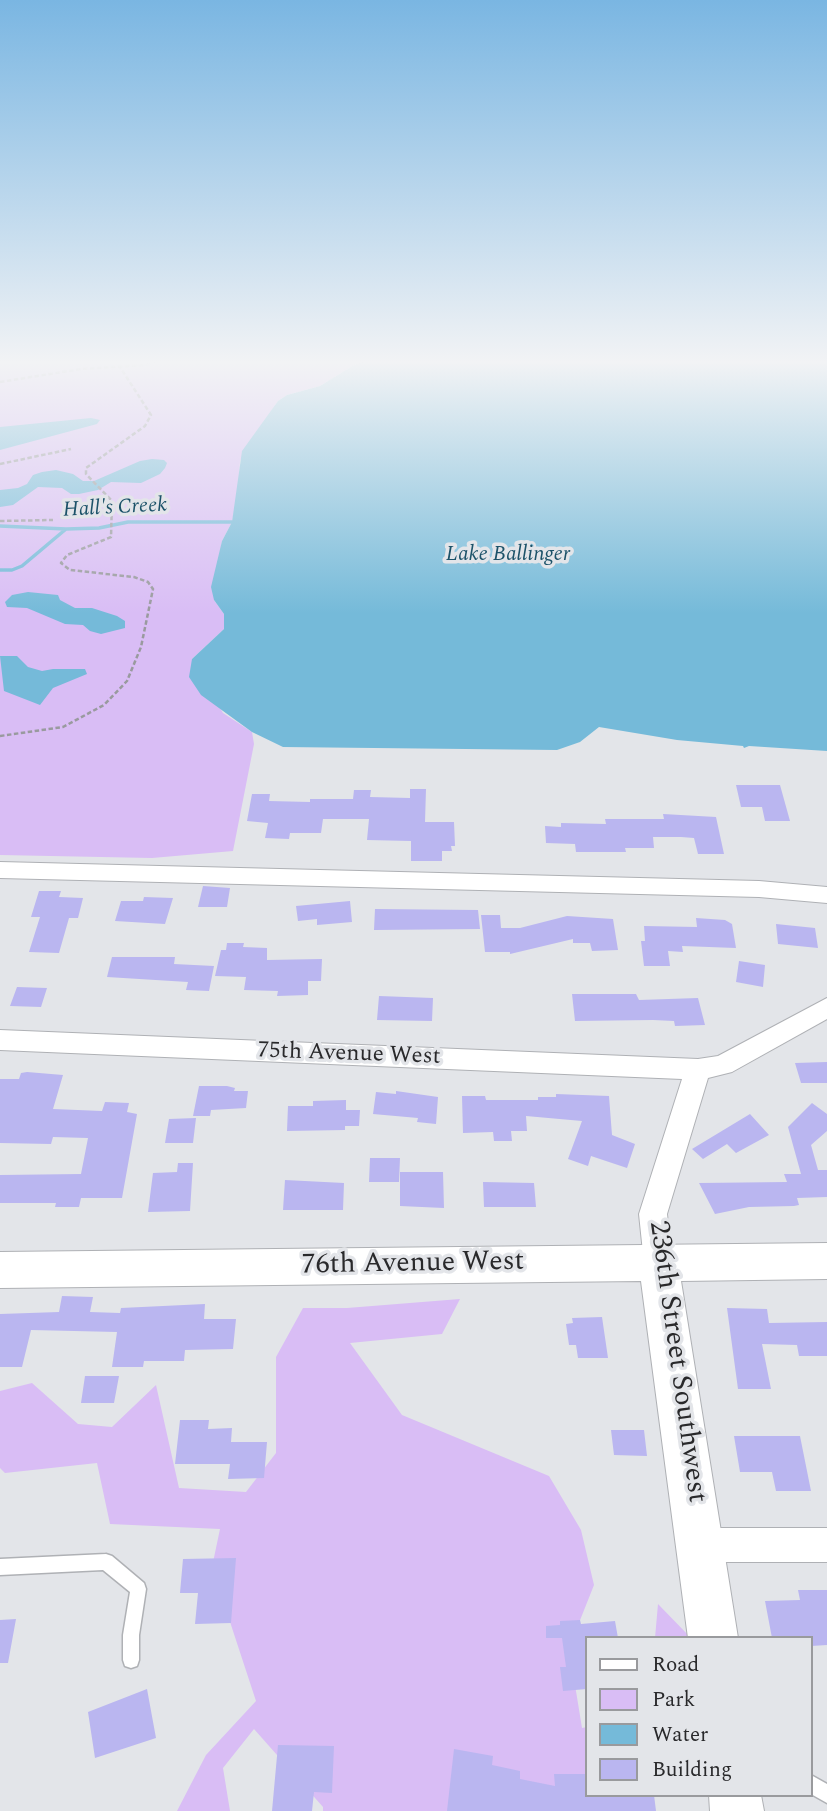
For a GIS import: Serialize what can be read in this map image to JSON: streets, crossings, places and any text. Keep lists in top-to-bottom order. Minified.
{"streets":{"street":["75th Avenue West","76th Avenue West","236th Street Southwest"]},"crossings":[["75th Avenue West","236th Street Southwest"],["76th Avenue West","236th Street Southwest"]],"water":["Hall's Creek","Lake Ballinger"],"legend":["Road","Park","Water","Building"]}
